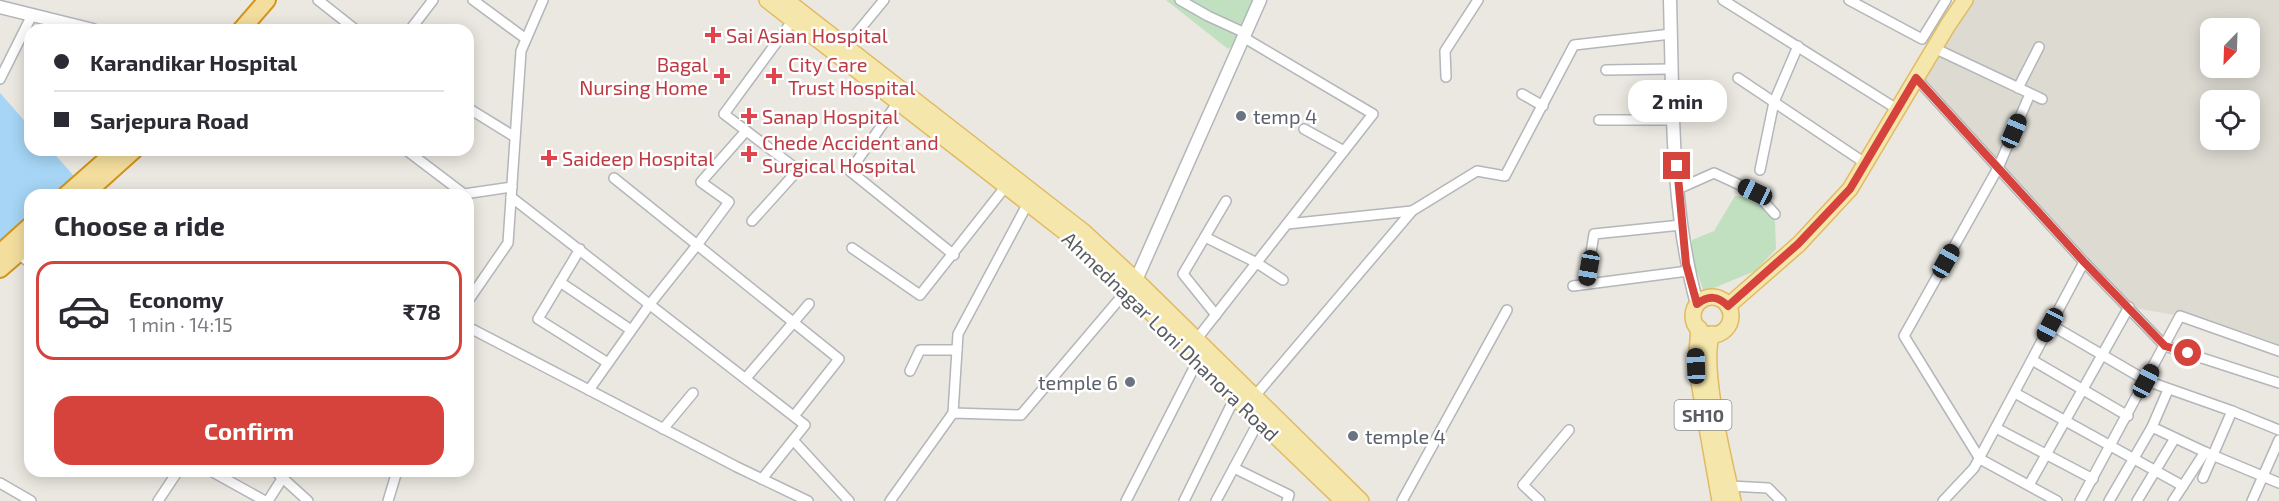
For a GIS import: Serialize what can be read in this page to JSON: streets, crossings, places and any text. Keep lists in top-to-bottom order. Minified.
{"streets":{"main road":["Ahmednagar Loni Dhanora Road","SH10"]},"places":{"health":["Sai Asian Hospital","Bagal Nursing Home","City Care Trust Hospital","Sanap Hospital","Chede Accident and Surgical Hospital","Saideep Hospital"],"other":["temp 4","temple 6","temple 4"]},"north":"bottom left","page":{"banner":["Karandikar Hospital","Sarjepura Road"],"bubble":"2 min","heading":"Choose a ride","list":[{"name":"Economy","note":"1 min · 14:15","value":"₹78"}],"buttons":"Confirm"}}
